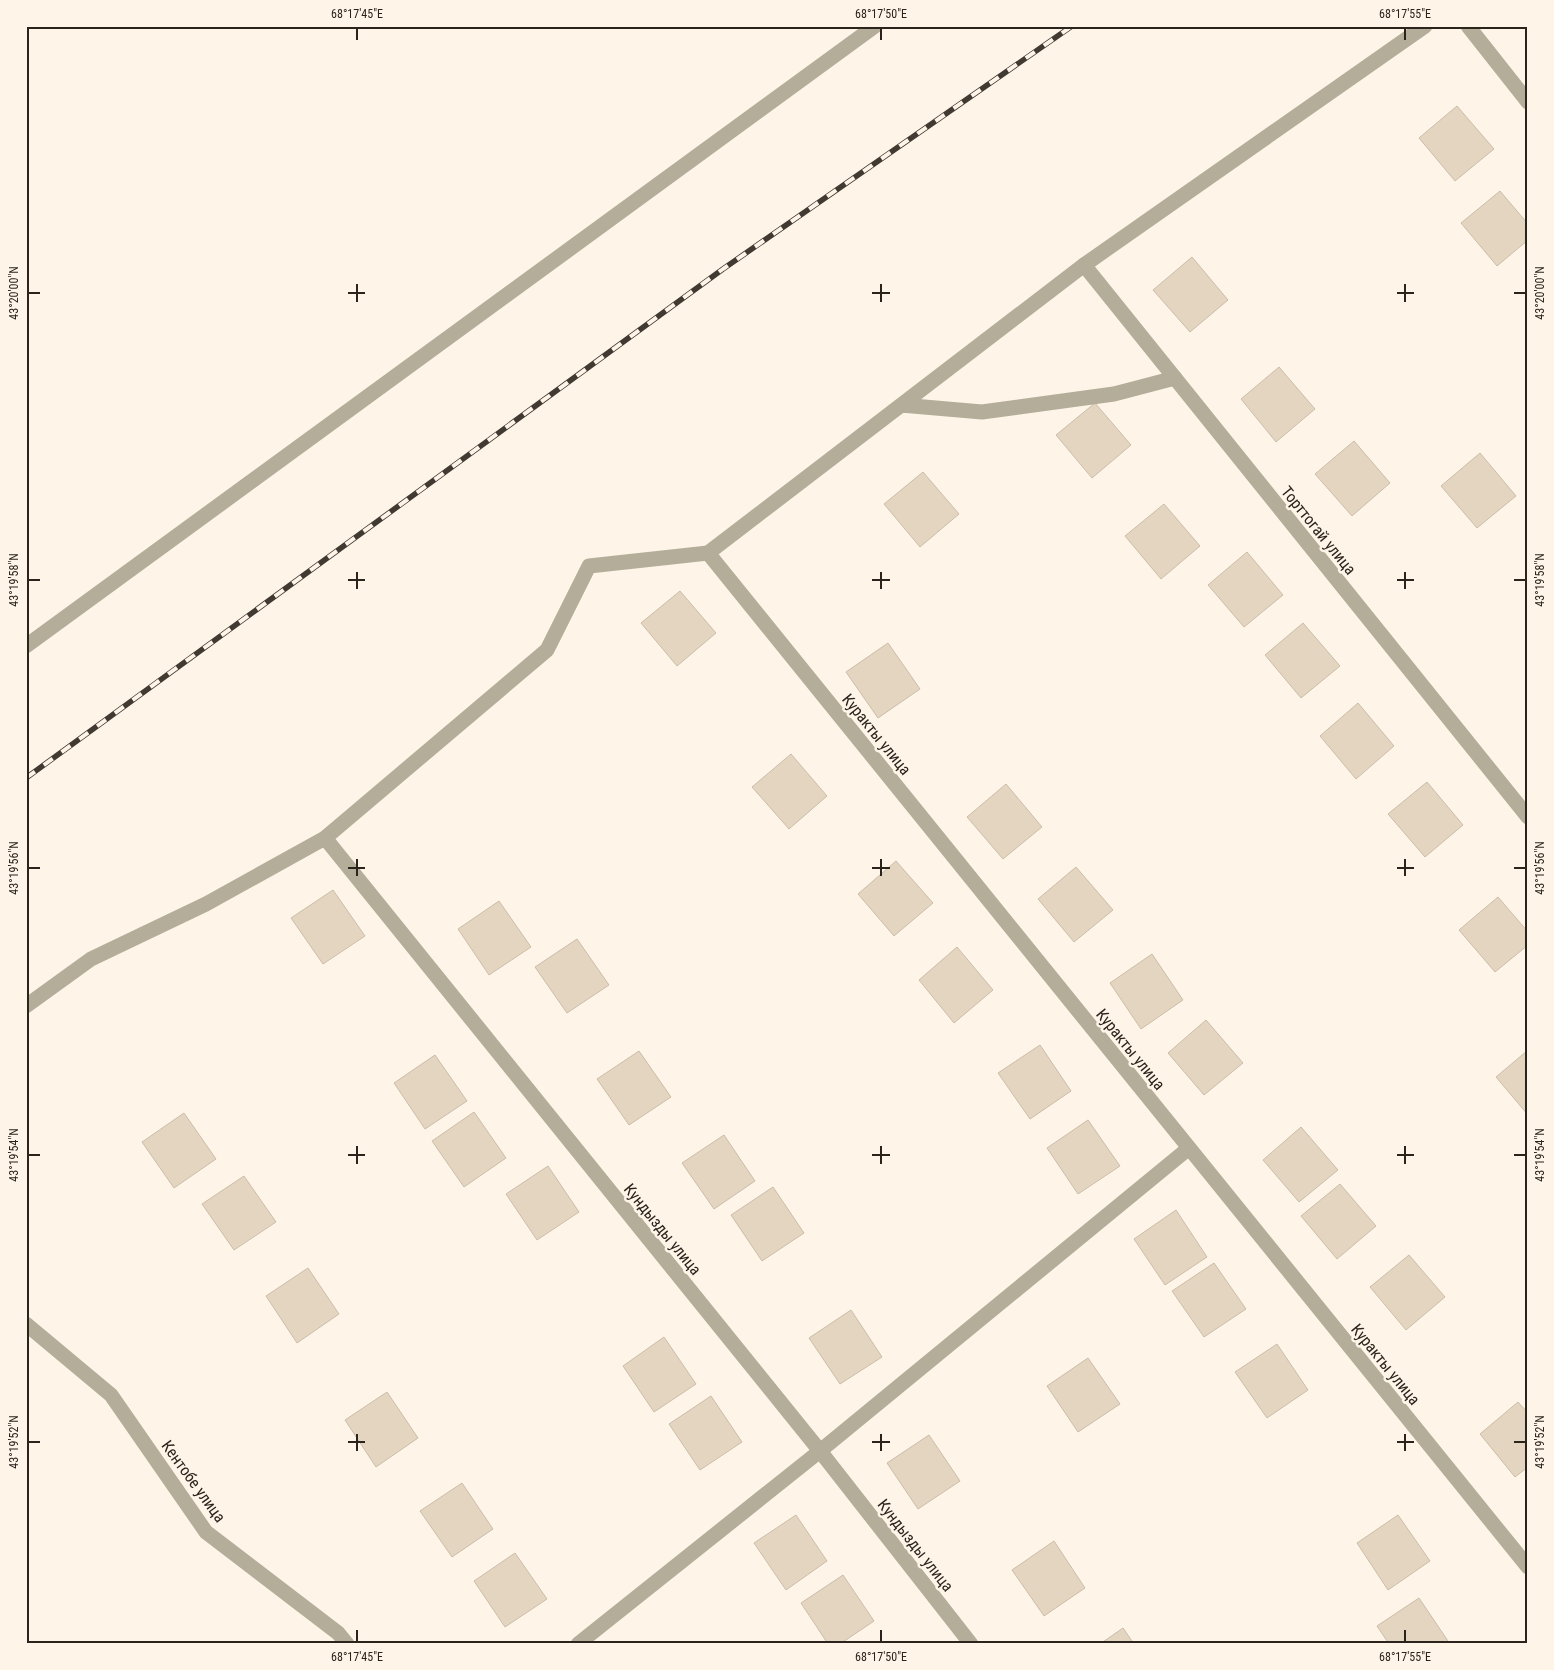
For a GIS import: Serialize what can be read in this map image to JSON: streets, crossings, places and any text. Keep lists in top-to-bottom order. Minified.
{"streets":{"street":["Торттогай улица","Куракты улица","Кундызды улица","Кентобе улица"]},"coordinates":["68°17'45\"E","68°17'50\"E","68°17'55\"E","43°20'00\"N","43°19'58\"N","43°19'56\"N","43°19'54\"N","43°19'52\"N"]}
